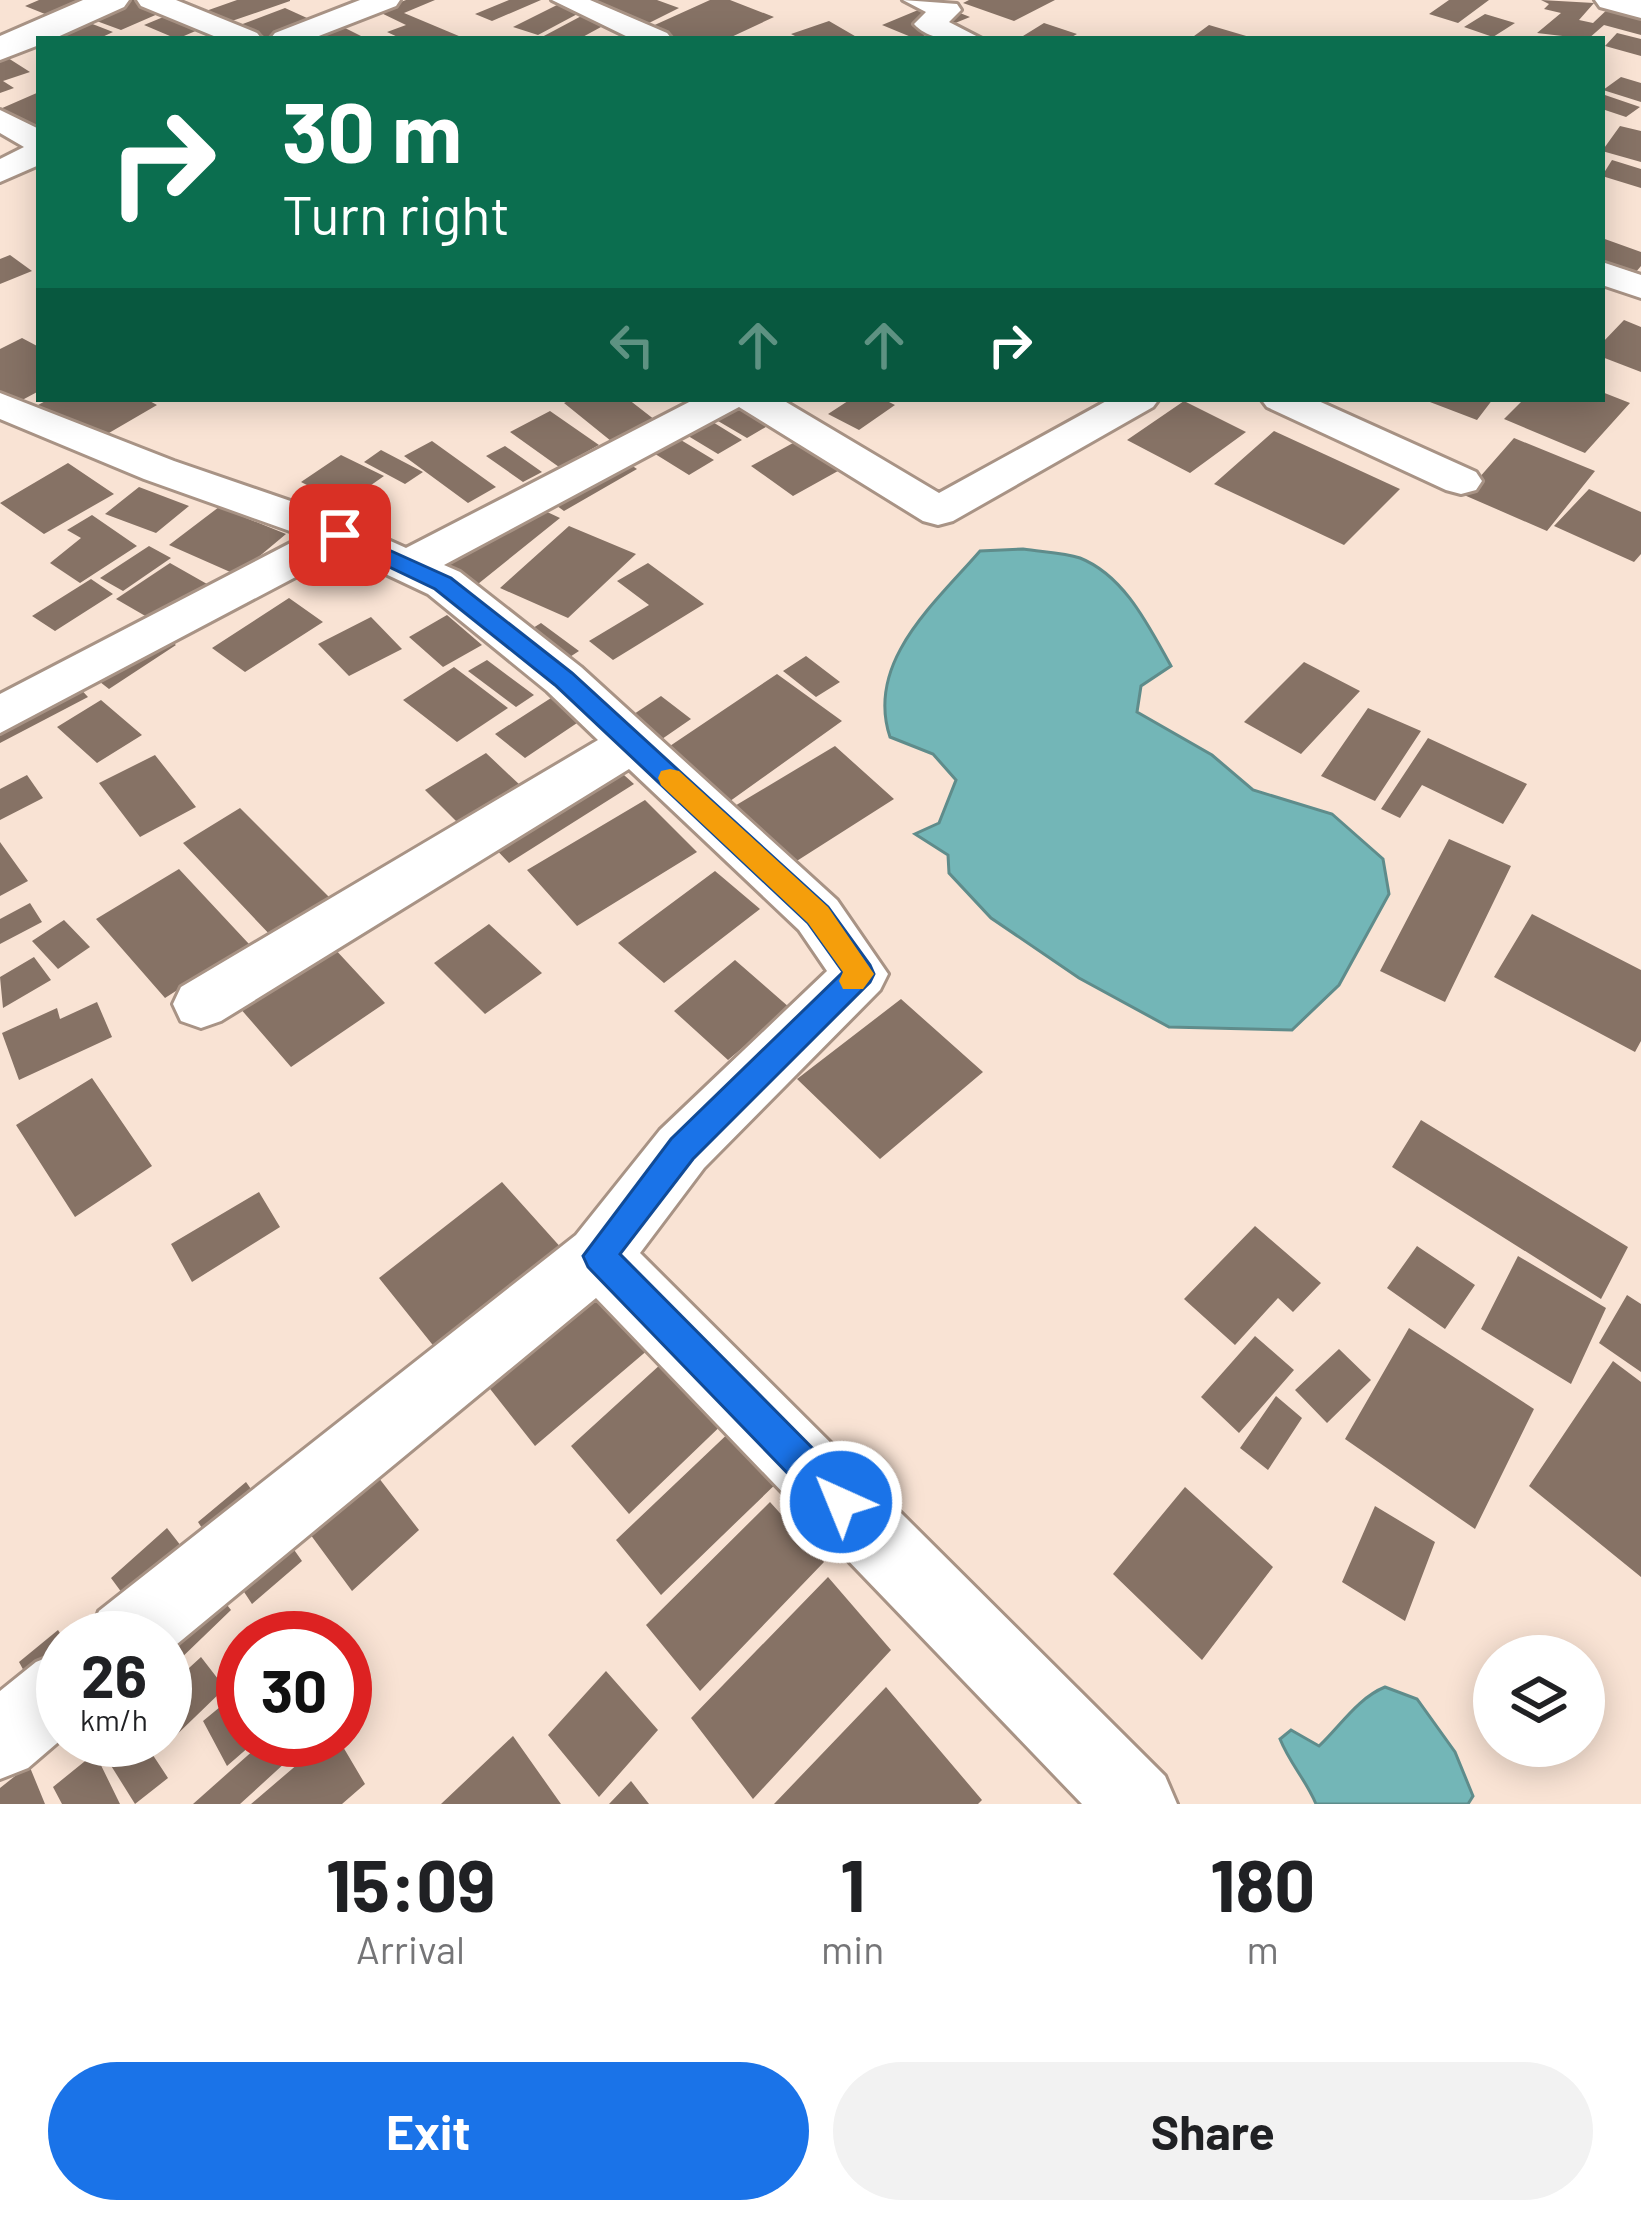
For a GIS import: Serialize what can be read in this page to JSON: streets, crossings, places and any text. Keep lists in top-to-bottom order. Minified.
{"page":{"turn":["30 m","Turn right"],"speed":"26 km/h","limit":"30","eta":["15:09","Arrival","1","min","180","m"],"buttons":["Exit","Share"]}}
